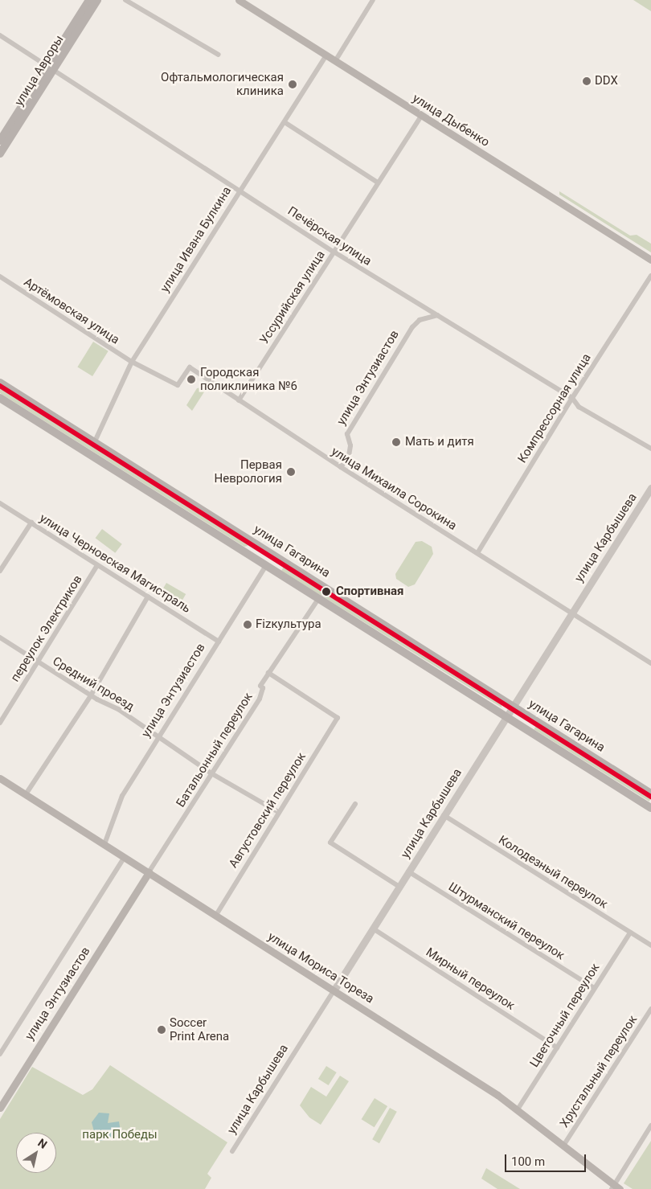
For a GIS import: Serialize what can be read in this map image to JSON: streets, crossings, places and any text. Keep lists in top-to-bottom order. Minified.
{"streets":{"main road":["улица Авроры","улица Дыбенко","улица Энтузиастов","улица Гагарина","улица Мориса Тореза"],"street":["Печёрская улица","улица Ивана Булкина","Уссурийская улица","Артёмовская улица","Компрессорная улица","улица Михаила Сорокина","улица Карбышева","улица Черновская Магистраль","переулок Электриков","Средний проезд","Батальонный переулок","Августовский переулок","Колодезный переулок","Штурманский переулок","Мирный переулок","Цветочный переулок","Хрустальный переулок"]},"crossings":[["улица Авроры","Печёрская улица"],["улица Дыбенко","улица Ивана Булкина"],["улица Дыбенко","Уссурийская улица"],["Печёрская улица","улица Ивана Булкина"],["Печёрская улица","Уссурийская улица"],["Печёрская улица","улица Энтузиастов"],["Печёрская улица","Компрессорная улица"],["улица Ивана Булкина","Артёмовская улица"],["улица Ивана Булкина","улица Михаила Сорокина"],["улица Ивана Булкина","улица Гагарина"],["Уссурийская улица","улица Михаила Сорокина"],["Артёмовская улица","улица Михаила Сорокина"],["улица Энтузиастов","улица Михаила Сорокина"],["улица Энтузиастов","улица Гагарина"],["улица Энтузиастов","улица Черновская Магистраль"],["улица Энтузиастов","Средний проезд"],["улица Энтузиастов","Батальонный переулок"],["улица Энтузиастов","улица Мориса Тореза"],["Компрессорная улица","улица Михаила Сорокина"],["улица Михаила Сорокина","улица Карбышева"],["улица Карбышева","улица Гагарина"],["улица Карбышева","Колодезный переулок"],["улица Карбышева","Штурманский переулок"],["улица Карбышева","улица Мориса Тореза"],["улица Карбышева","Мирный переулок"],["улица Гагарина","Батальонный переулок"],["улица Черновская Магистраль","переулок Электриков"],["переулок Электриков","Средний проезд"],["Средний проезд","Батальонный переулок"],["Средний проезд","Августовский переулок"],["Батальонный переулок","Августовский переулок"],["Батальонный переулок","улица Мориса Тореза"],["Августовский переулок","улица Мориса Тореза"],["Колодезный переулок","Цветочный переулок"],["Штурманский переулок","Цветочный переулок"],["улица Мориса Тореза","Цветочный переулок"],["улица Мориса Тореза","Хрустальный переулок"],["Мирный переулок","Цветочный переулок"]],"parks":["парк Победы"],"places":["DDX","Офтальмологическая клиника","Городская поликлиника №6","Мать и дитя","Первая Неврология","Спортивная","Fizкультура","Soccer Print Arena"],"scale_bar":"100 m","north":"top right"}
